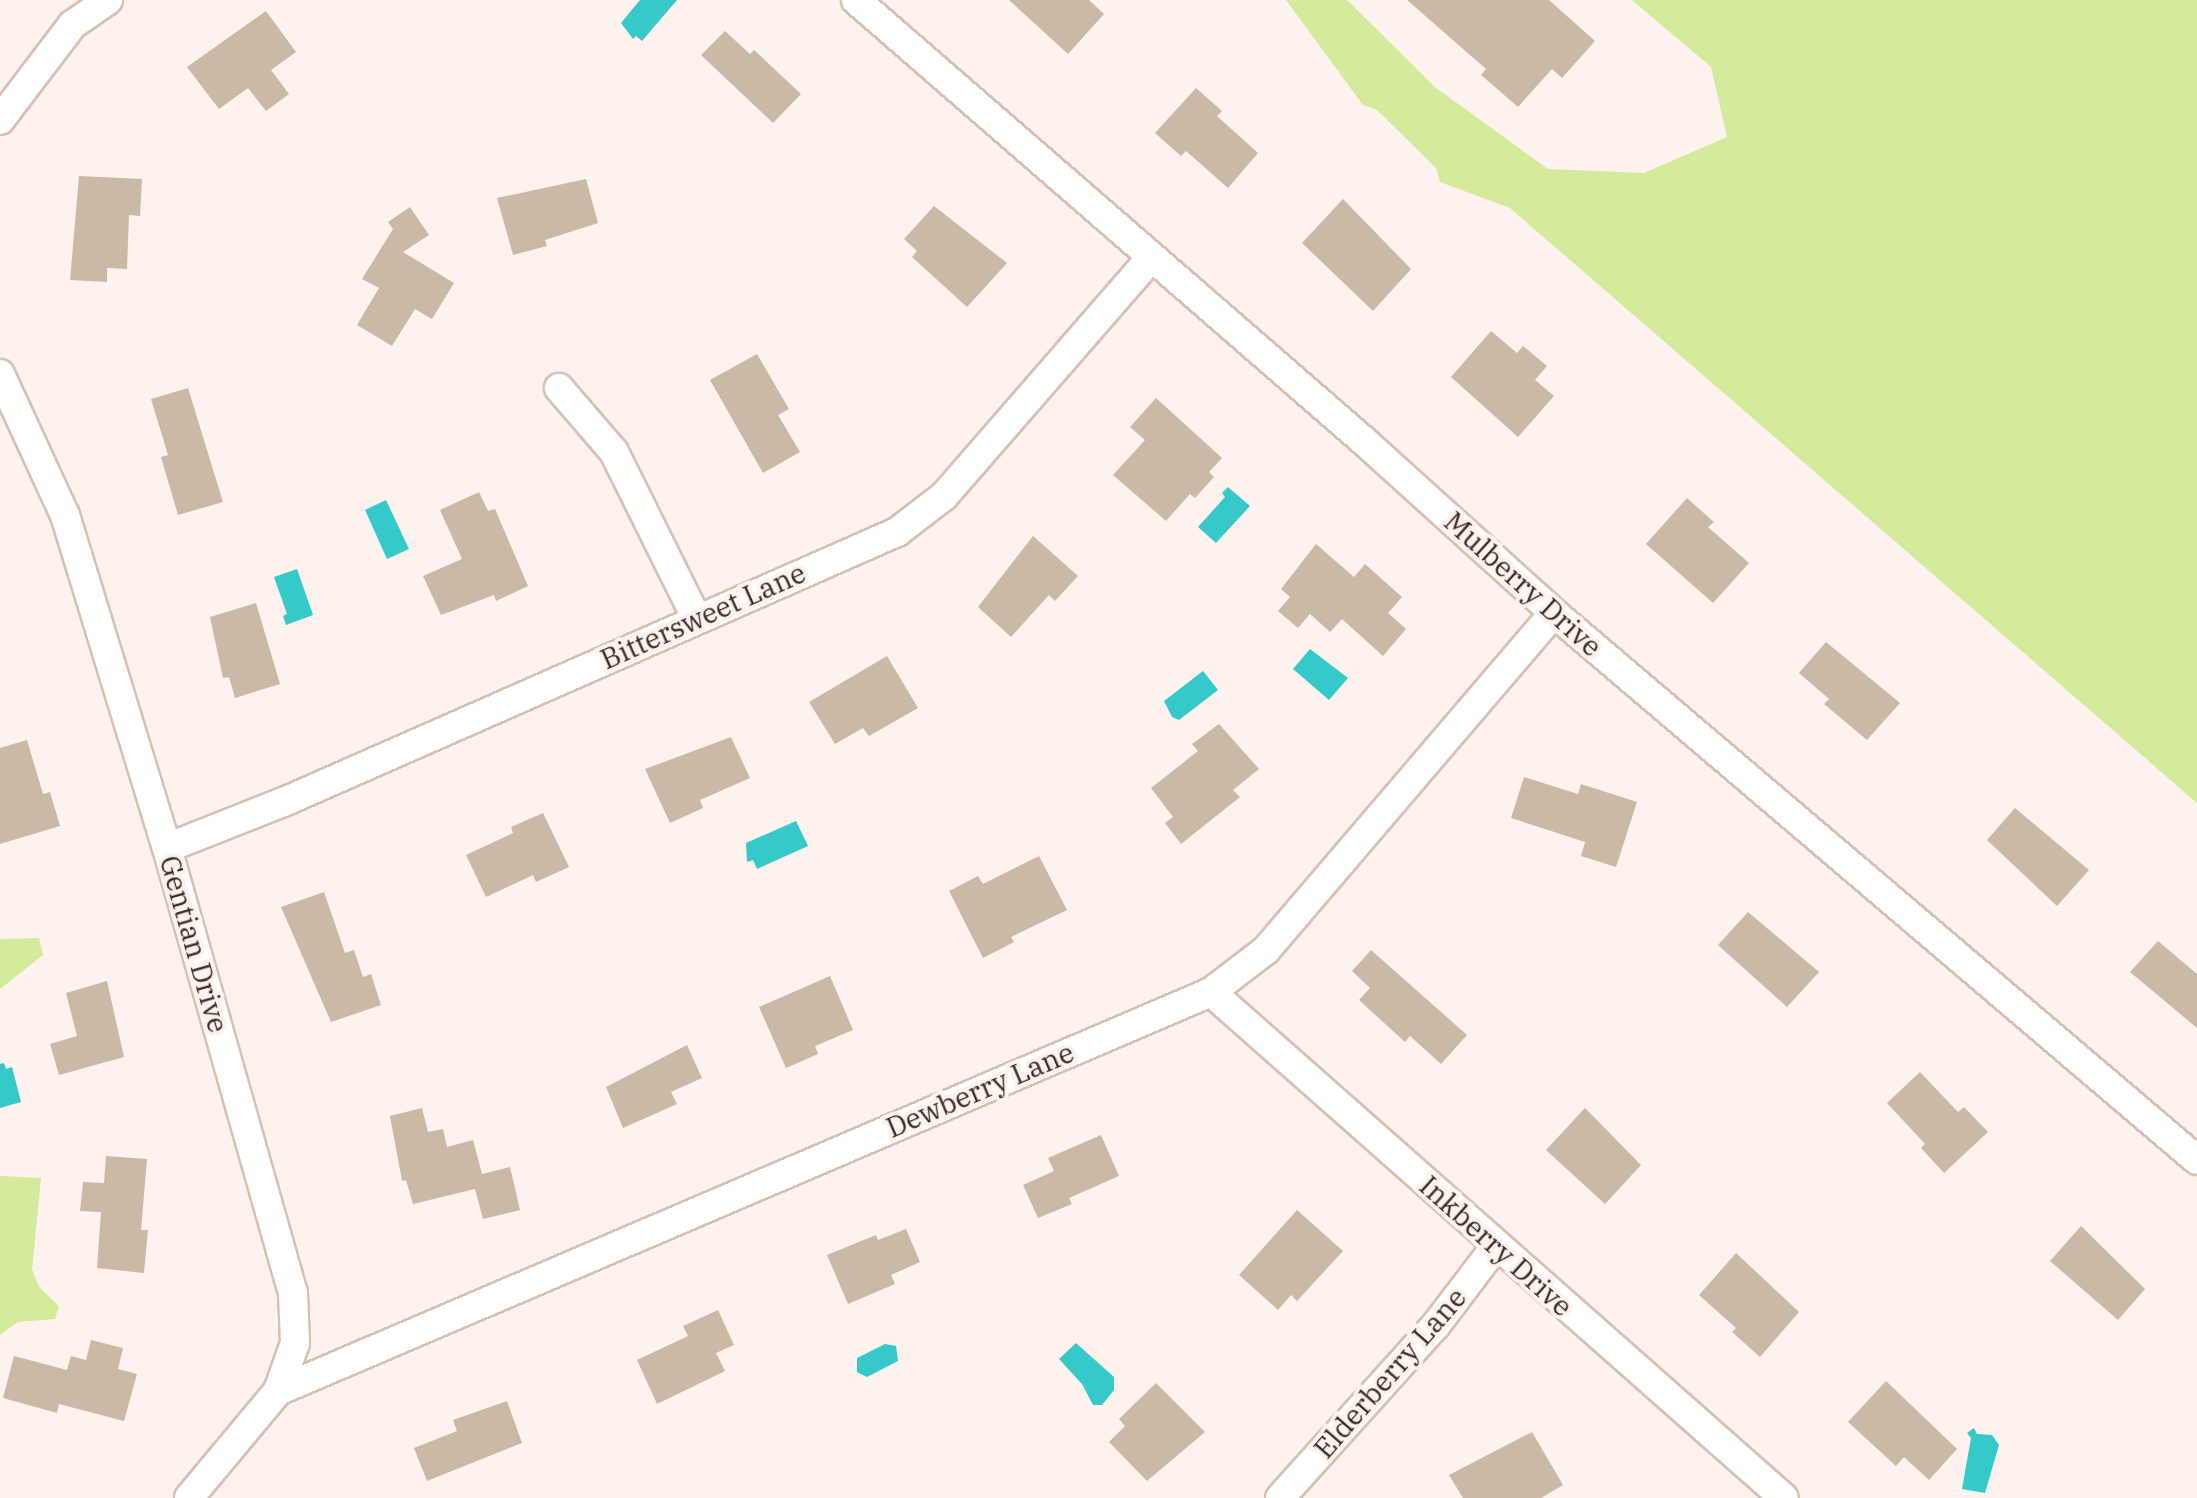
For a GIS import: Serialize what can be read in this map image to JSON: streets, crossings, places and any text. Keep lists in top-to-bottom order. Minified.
{"streets":{"street":["Mulberry Drive","Bittersweet Lane","Gentian Drive","Dewberry Lane","Inkberry Drive","Elderberry Lane"]},"crossings":[["Mulberry Drive","Bittersweet Lane"],["Mulberry Drive","Dewberry Lane"],["Bittersweet Lane","Gentian Drive"],["Gentian Drive","Dewberry Lane"],["Dewberry Lane","Inkberry Drive"],["Inkberry Drive","Elderberry Lane"]]}
